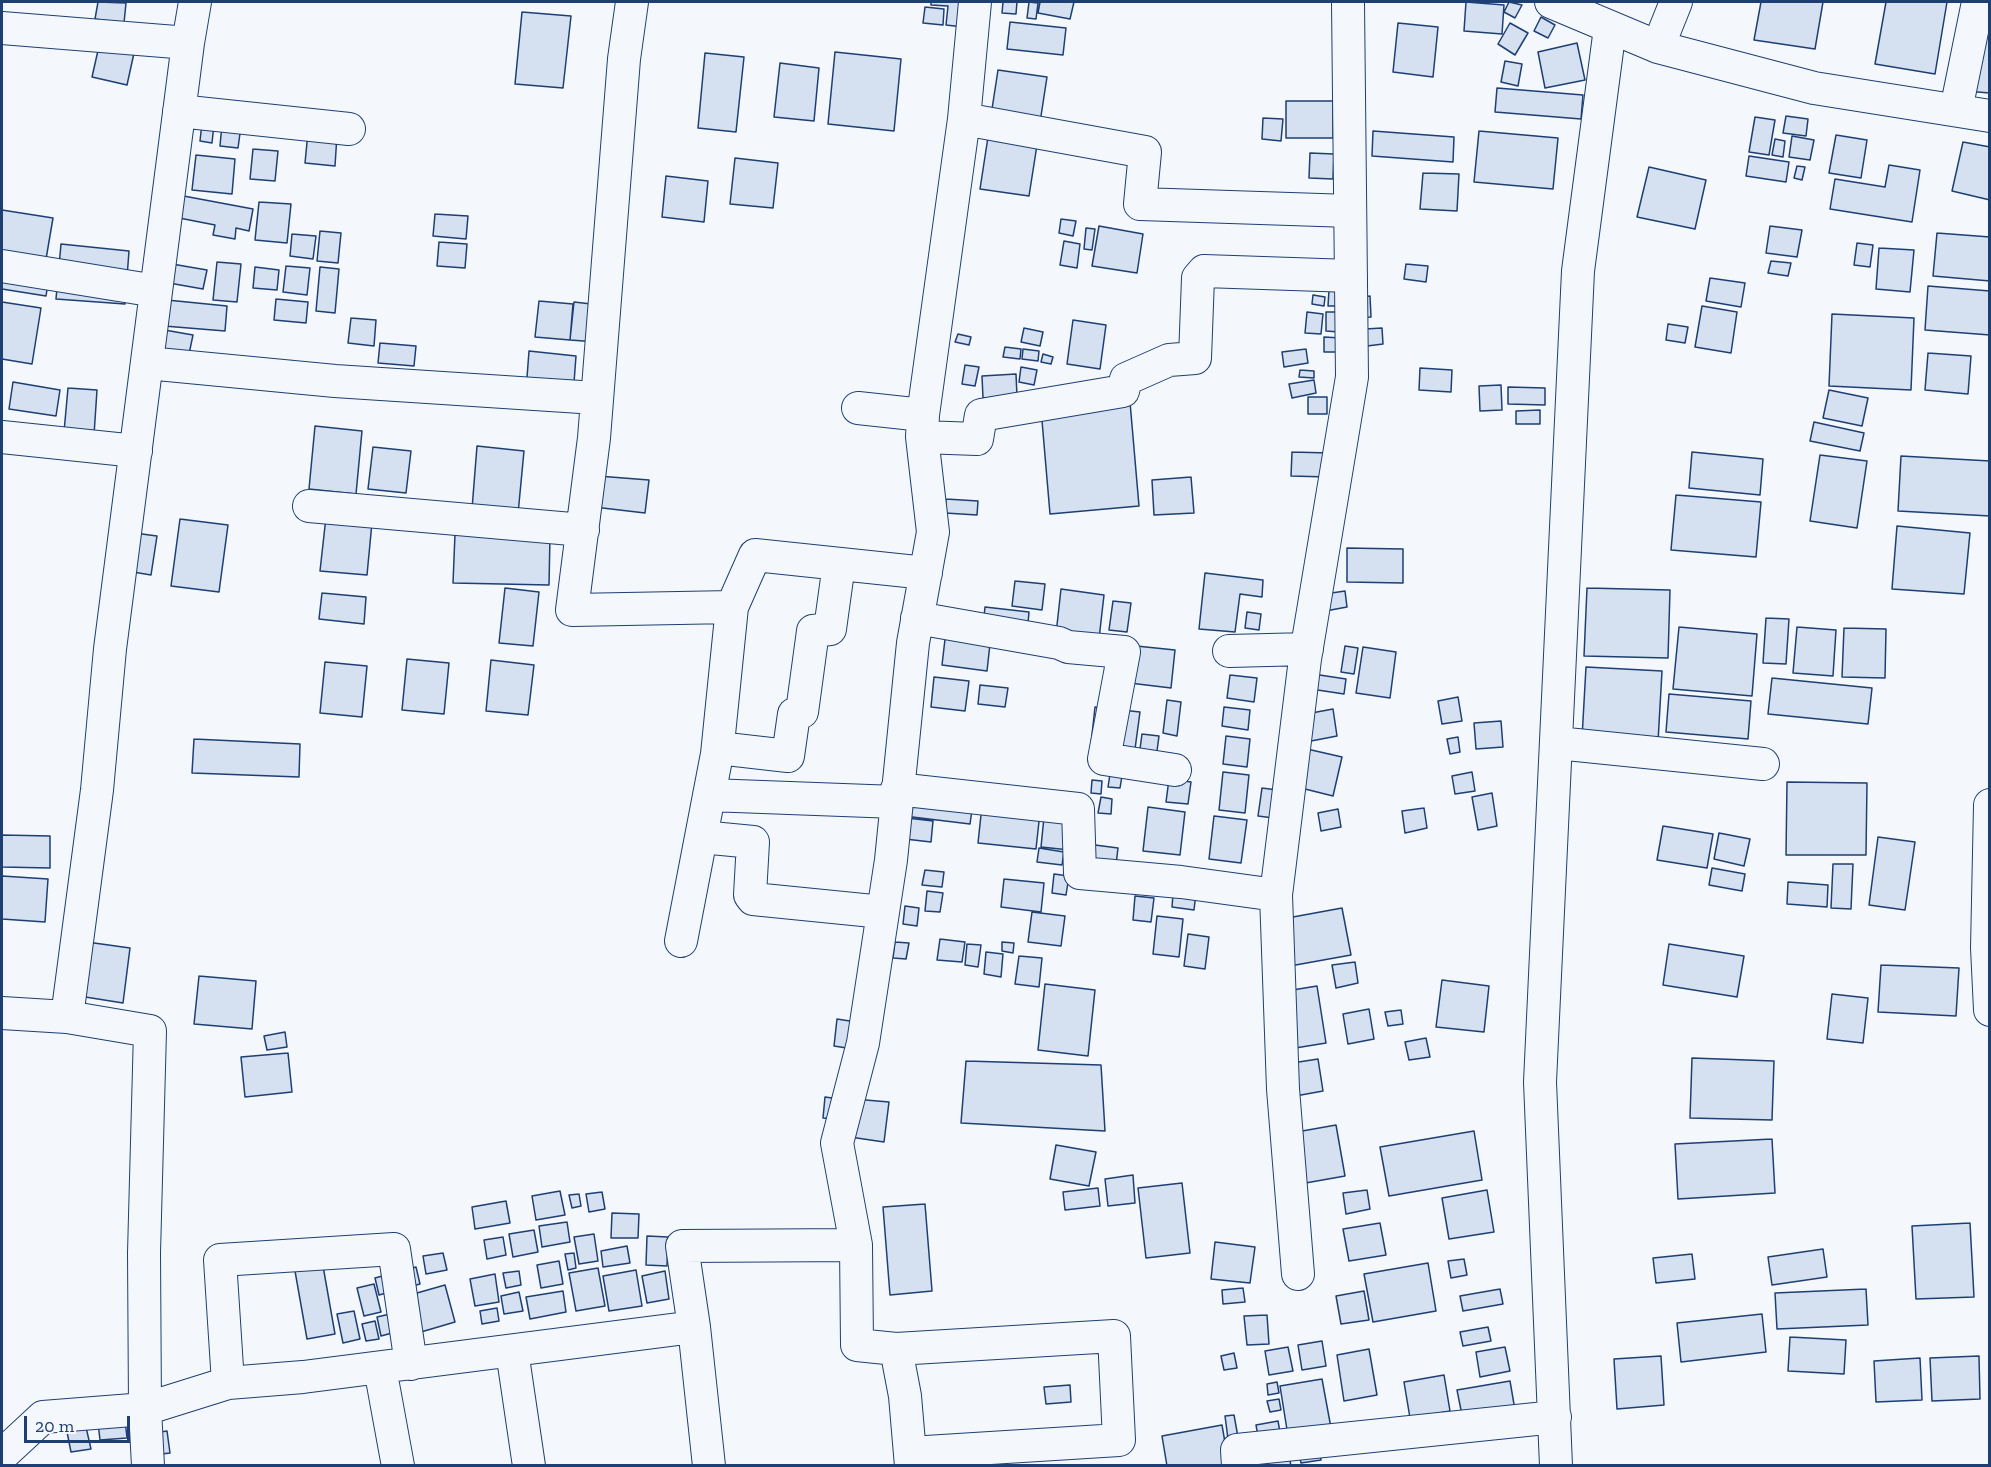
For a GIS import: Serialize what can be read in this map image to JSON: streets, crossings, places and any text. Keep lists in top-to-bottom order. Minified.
{"scale_bar":"20 m"}
